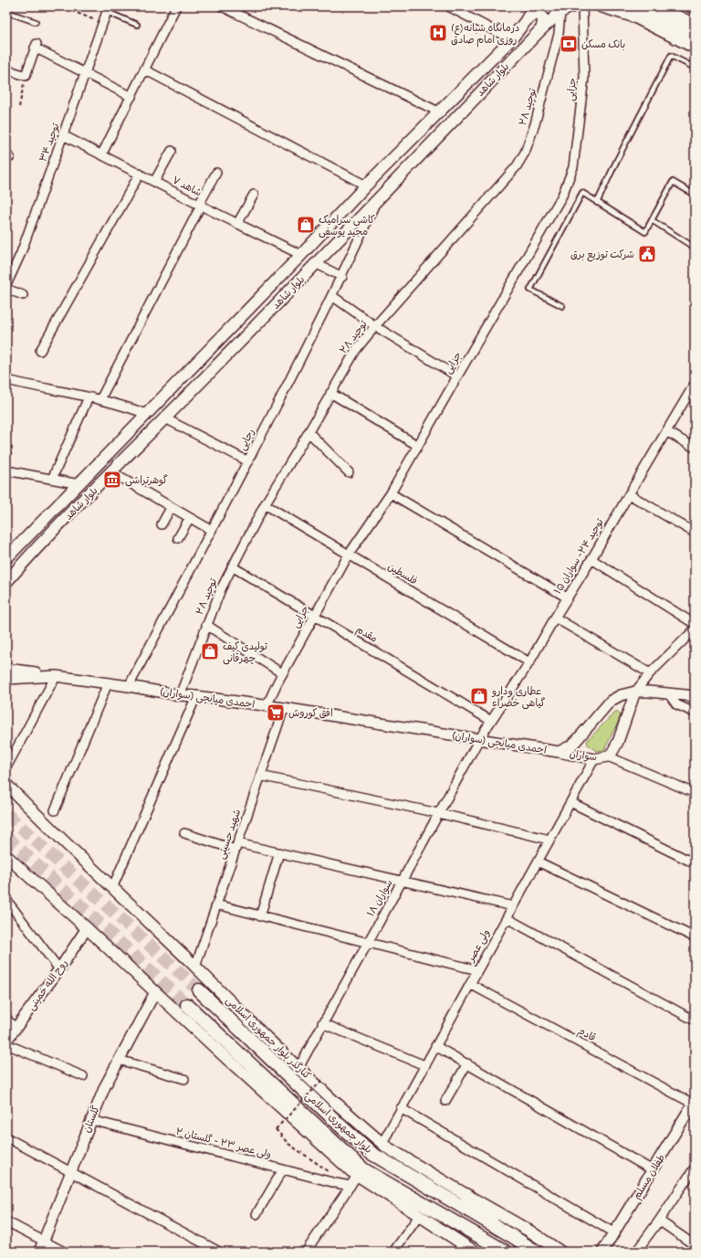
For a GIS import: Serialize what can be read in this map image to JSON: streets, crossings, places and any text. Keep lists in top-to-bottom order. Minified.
{"streets":{"main road":["بلوار شاهد","کنارگذر بلوار جمهوری اسلامی","بلوار جمهوری اسلامی"],"street":["جزایی","توحید ۲۸","توحید ۳۴","شاهد ۷","رجایی","توحید ۲۴- سواران ۱۵","فلسطین","مقدم","احمدی میانجی (سواران)","سواران","شهید حسینی","سواران ۱۸","ولی عصر","روح الله خمینی","قادم","گلستان","ولی عصر ۲۳ - گلستان ۲","طفلان مسلم"]},"crossings":[["بلوار شاهد","توحید ۲۸"],["بلوار شاهد","شاهد ۷"],["بلوار شاهد","رجایی"],["جزایی","فلسطین"],["جزایی","مقدم"],["جزایی","احمدی میانجی (سواران)"],["توحید ۲۸","فلسطین"],["توحید ۲۸","مقدم"],["توحید ۲۸","احمدی میانجی (سواران)"],["توحید ۳۴","شاهد ۷"],["رجایی","احمدی میانجی (سواران)"],["توحید ۲۴- سواران ۱۵","فلسطین"],["توحید ۲۴- سواران ۱۵","مقدم"],["توحید ۲۴- سواران ۱۵","احمدی میانجی (سواران)"],["توحید ۲۴- سواران ۱۵","سواران ۱۸"],["احمدی میانجی (سواران)","سواران"],["احمدی میانجی (سواران)","شهید حسینی"],["احمدی میانجی (سواران)","سواران ۱۸"],["سواران","ولی عصر"],["شهید حسینی","کنارگذر بلوار جمهوری اسلامی"],["سواران ۱۸","کنارگذر بلوار جمهوری اسلامی"],["ولی عصر","قادم"],["ولی عصر","کنارگذر بلوار جمهوری اسلامی"],["قادم","طفلان مسلم"],["گلستان","ولی عصر ۲۳ - گلستان ۲"]],"places":{"hospital":["(ع)درمانگاه شبانه روزی امام صادق"],"bank":["بانک مسکن"],"shop":["کاشی سرامیک مجید یوسفی","تولیدی کیف چهرقانی","عطاری ودارو گیاهی خضراء"],"public building":["شرکت توزیع برق"],"museum":["گوهرتراشی"],"supermarket":["افق کوروش"]}}
